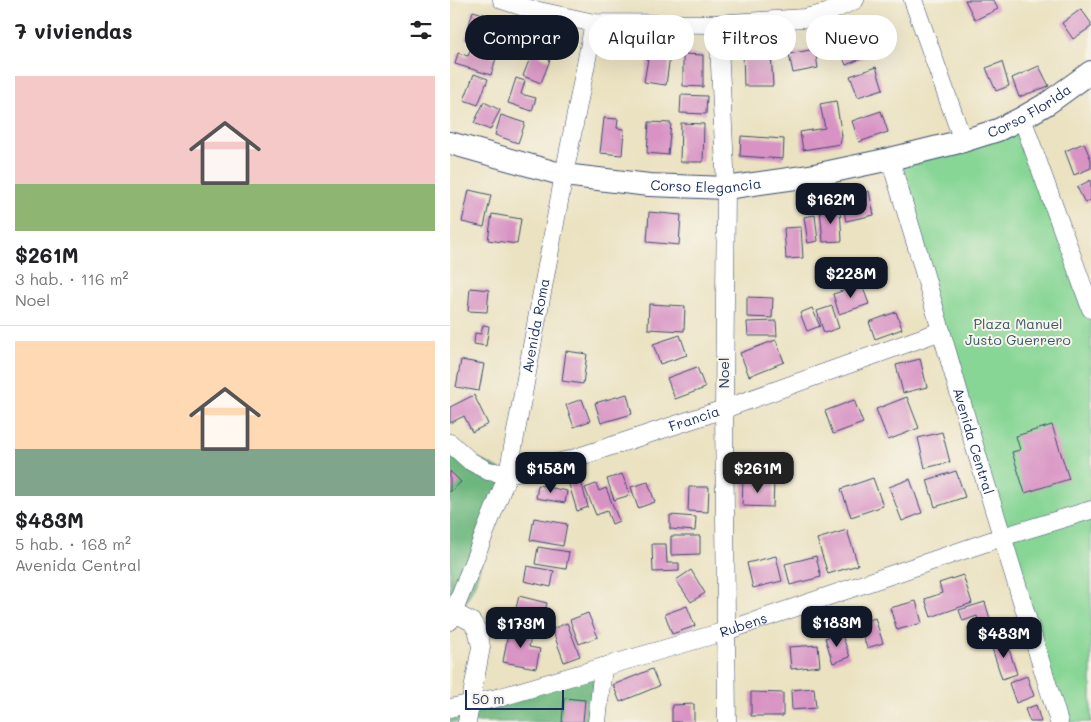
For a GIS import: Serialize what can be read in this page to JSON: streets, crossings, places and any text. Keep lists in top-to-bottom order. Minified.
{"streets":{"main road":["Corso Florida","Corso Elegancia"],"street":["Avenida Roma","Noel","Francia","Avenida Central","Rubens"]},"crossings":[["Corso Florida","Corso Elegancia"],["Corso Elegancia","Avenida Roma"],["Corso Elegancia","Noel"],["Corso Elegancia","Avenida Central"],["Avenida Roma","Francia"],["Noel","Francia"],["Noel","Rubens"],["Francia","Avenida Central"],["Avenida Central","Rubens"]],"parks":["Plaza Manuel Justo Guerrero"],"scale_bar":"50 m","page":{"heading":"7 viviendas","chip":["Comprar","Alquilar","Filtros","Nuevo"],"list":[{"name":"$261M","note":"3 hab. · 116 m² · Noel"},{"name":"$483M","note":"5 hab. · 168 m² · Avenida Central"}],"price":["$162M","$228M","$158M","$261M","$183M","$173M","$483M"],"scale":"50 m"}}
